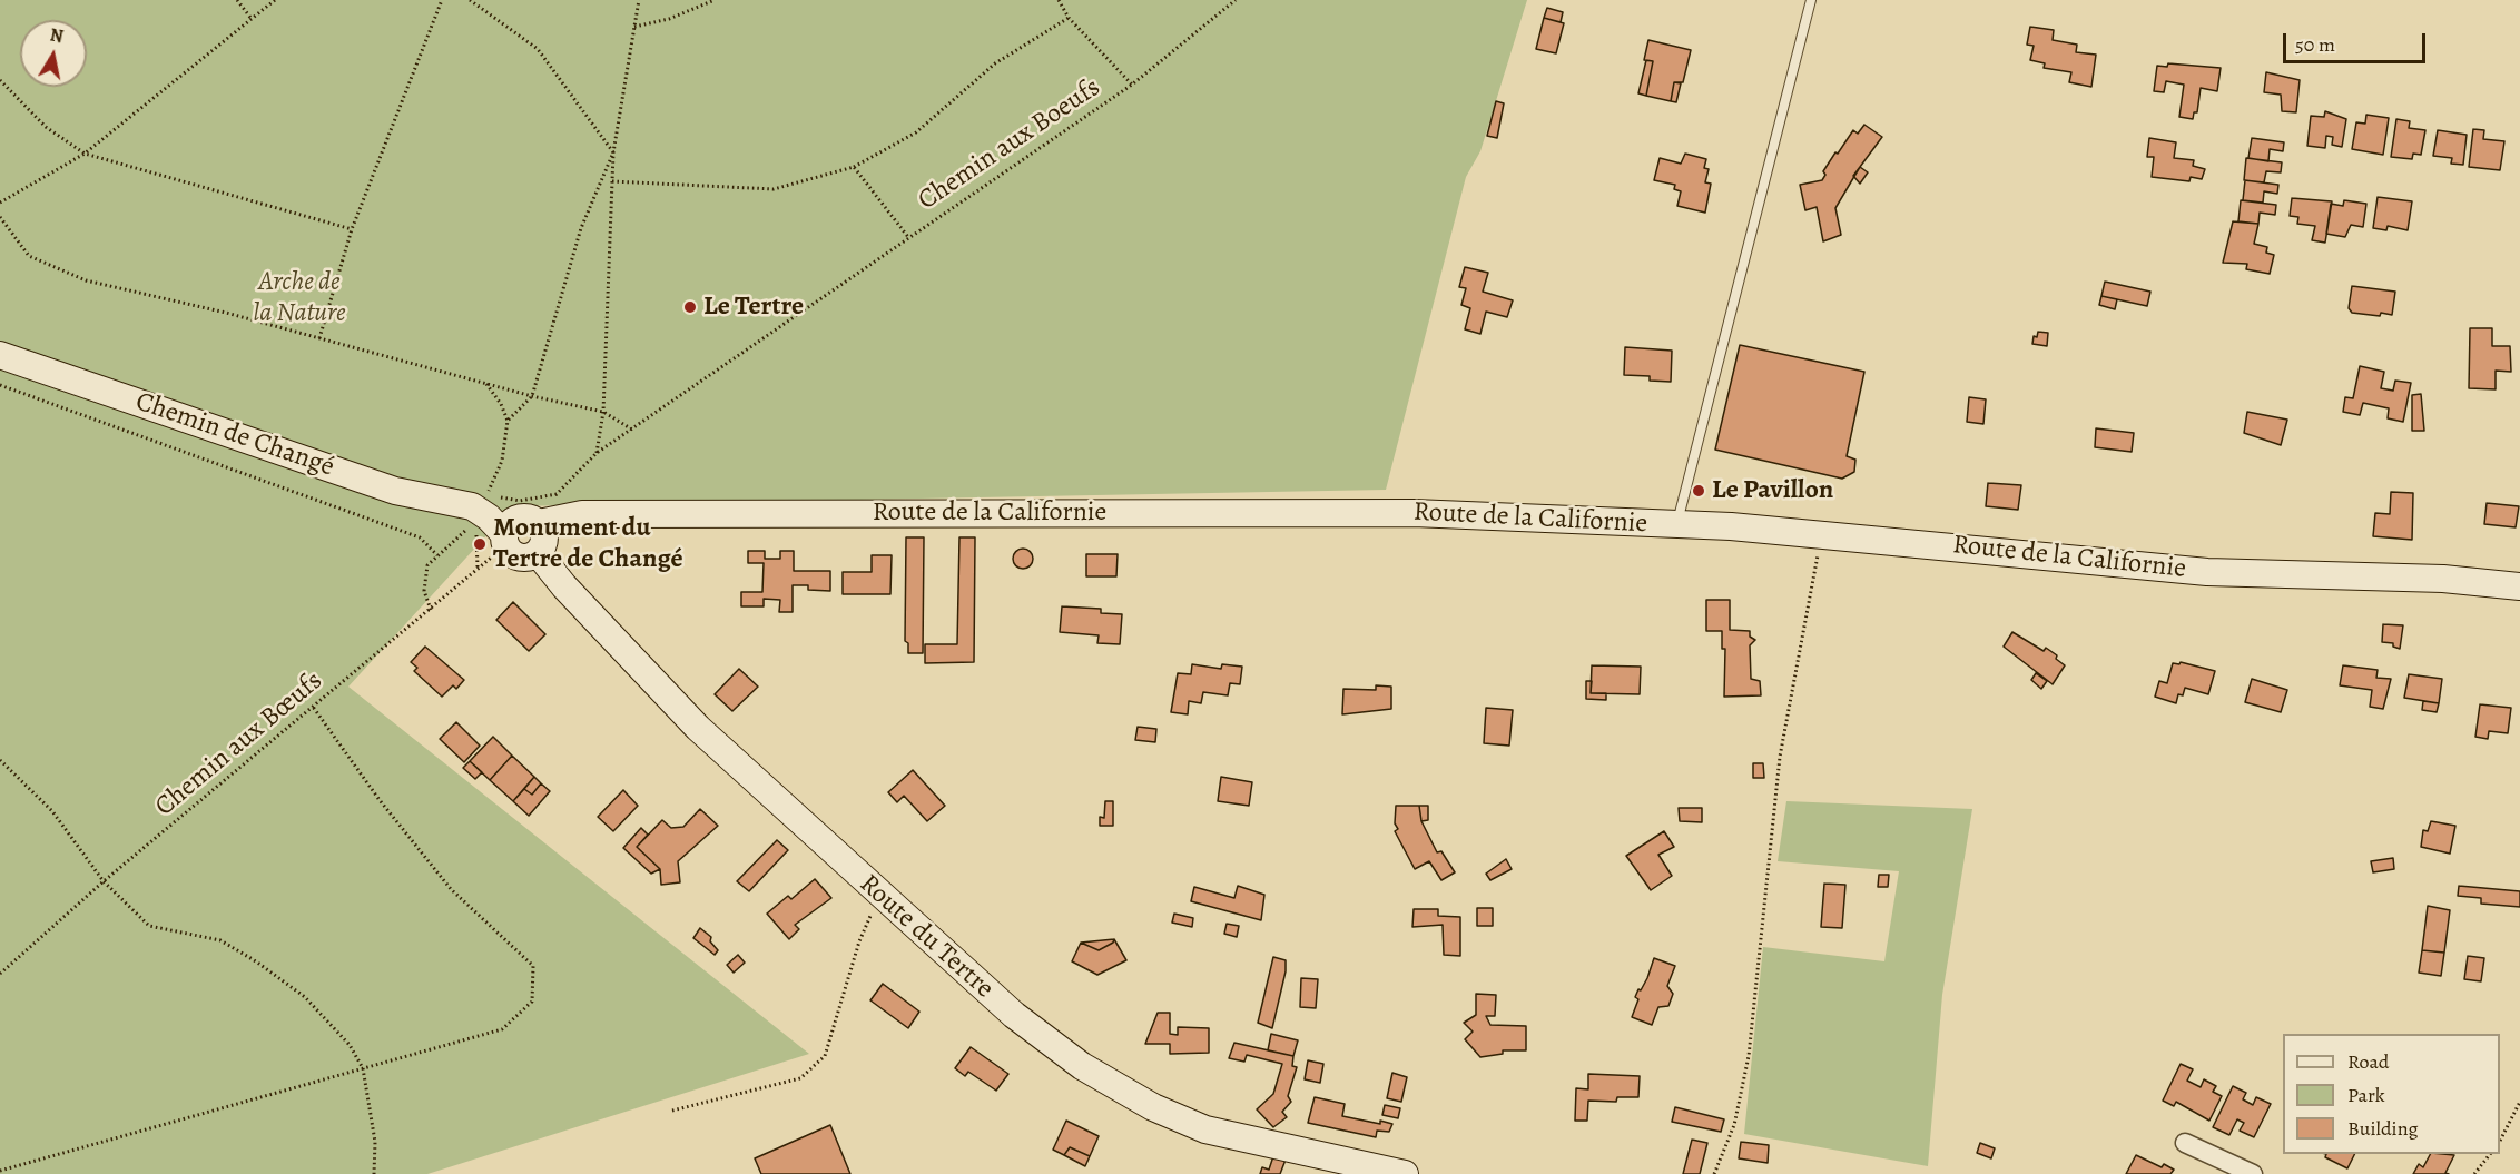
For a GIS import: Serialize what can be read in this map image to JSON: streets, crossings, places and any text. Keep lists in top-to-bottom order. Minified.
{"streets":{"street":["Chemin de Changé","Route de la Californie","Route du Tertre"],"path":["Chemin aux Boeufs","Chemin aux Bœufs"]},"crossings":[["Chemin de Changé","Route de la Californie"],["Chemin de Changé","Chemin aux Bœufs"],["Chemin de Changé","Route du Tertre"],["Route de la Californie","Chemin aux Bœufs"],["Route de la Californie","Route du Tertre"],["Chemin aux Bœufs","Route du Tertre"]],"parks":["Arche de la Nature"],"places":["Le Tertre","Le Pavillon","Monument du Tertre de Changé"],"legend":["Road","Park","Building"],"scale_bar":"50 m","north":"top"}
